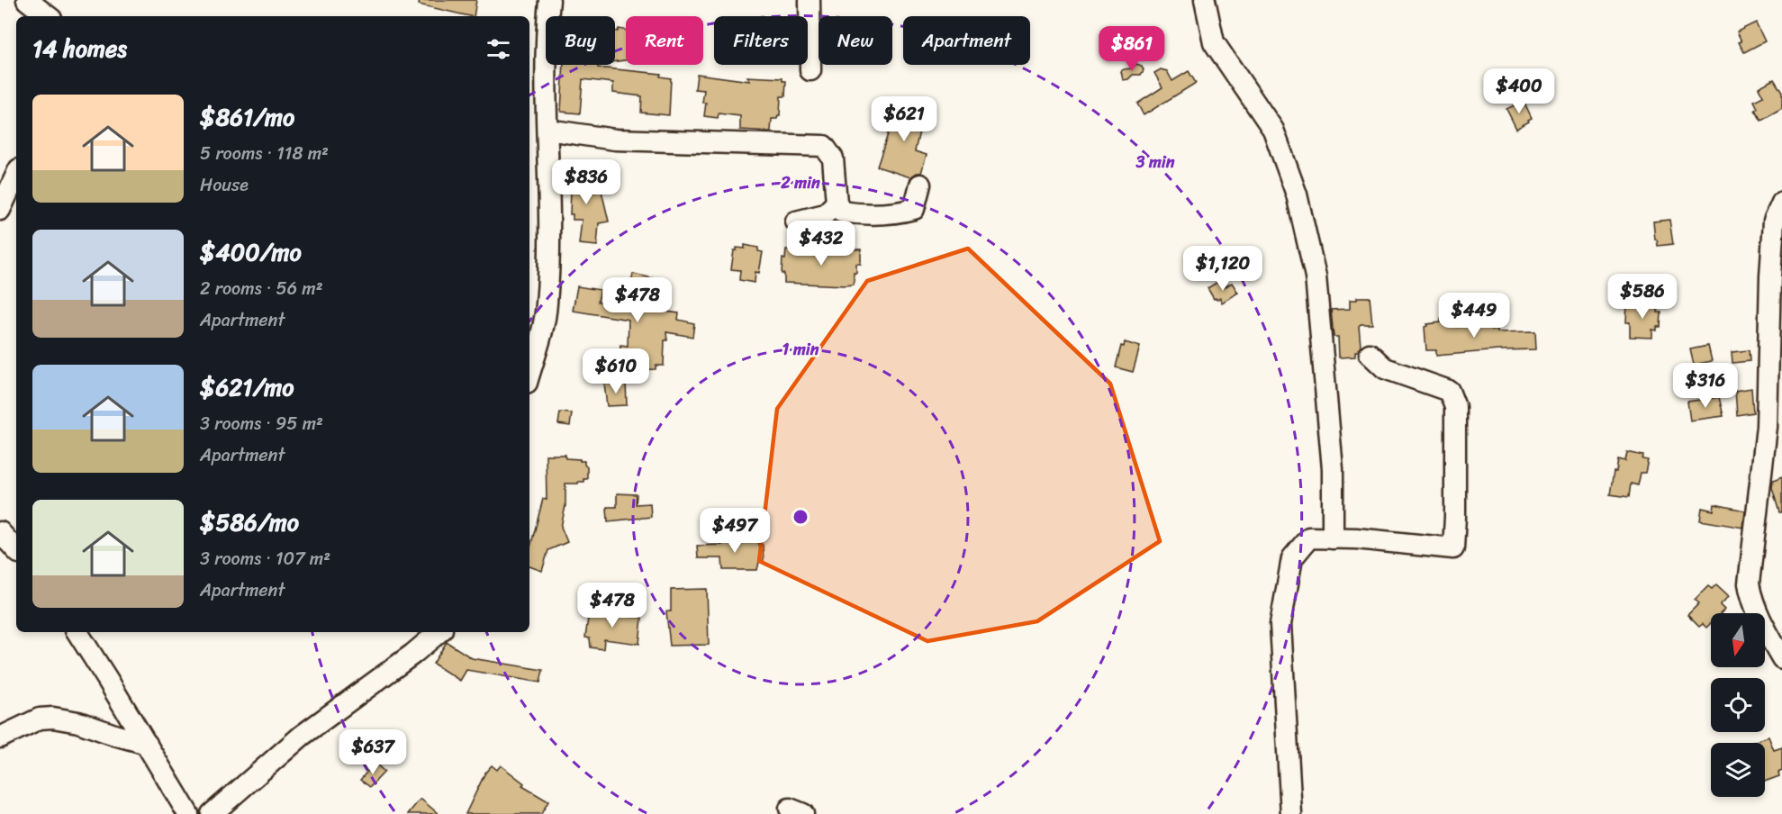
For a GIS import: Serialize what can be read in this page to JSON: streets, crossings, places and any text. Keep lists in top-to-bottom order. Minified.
{"north":"bottom","page":{"chip":["Buy","Rent","Filters","New","Apartment"],"heading":"14 homes","price":["$861","$400","$621","$836","$432","$1,120","$586","$478","$449","$610","$316","$497","$478","$637"],"list":[{"name":"$861/mo","note":"5 rooms · 118 m² · House"},{"name":"$400/mo","note":"2 rooms · 56 m² · Apartment"},{"name":"$621/mo","note":"3 rooms · 95 m² · Apartment"},{"name":"$586/mo","note":"3 rooms · 107 m² · Apartment"}]},"rings":["3 min","2 min","1 min"]}
